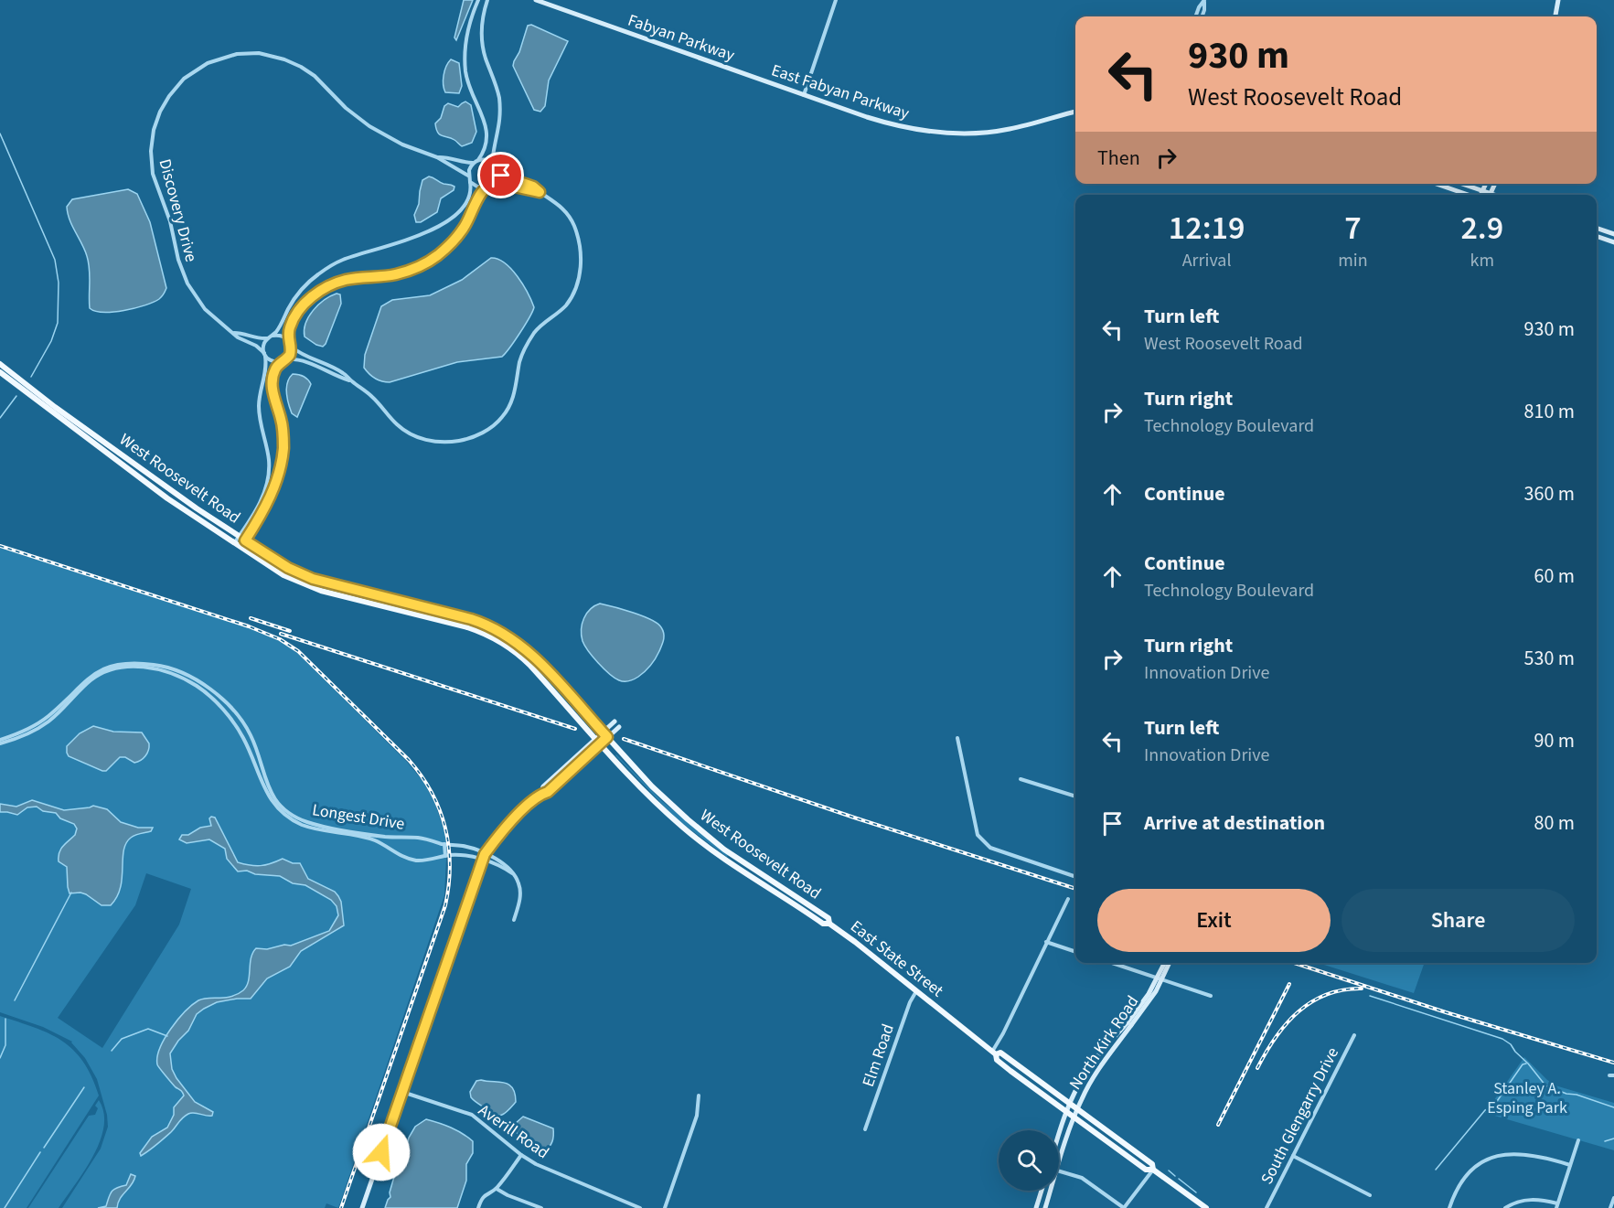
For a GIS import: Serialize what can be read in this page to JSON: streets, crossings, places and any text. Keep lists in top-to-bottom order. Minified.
{"streets":{"main road":["West Roosevelt Road","East State Street"],"street":["Fabyan Parkway","East Fabyan Parkway","Discovery Drive","Longest Drive","North Kirk Road","Elm Road","South Glengarry Drive","Averill Road"]},"crossings":[["Fabyan Parkway","East Fabyan Parkway"],["West Roosevelt Road","East State Street"],["East State Street","North Kirk Road"],["East State Street","Elm Road"]],"parks":["Stanley A. Esping Park"],"page":{"turn":["930 m","West Roosevelt Road"],"then":"Then","eta":["12:19","Arrival","7","min","2.9","km"],"list":[{"name":"Turn left","note":"West Roosevelt Road","value":"930 m"},{"name":"Turn right","note":"Technology Boulevard","value":"810 m"},{"name":"Continue","value":"360 m"},{"name":"Continue","note":"Technology Boulevard","value":"60 m"},{"name":"Turn right","note":"Innovation Drive","value":"530 m"},{"name":"Turn left","note":"Innovation Drive","value":"90 m"},{"name":"Arrive at destination","value":"80 m"}],"buttons":["Exit","Share"]}}
